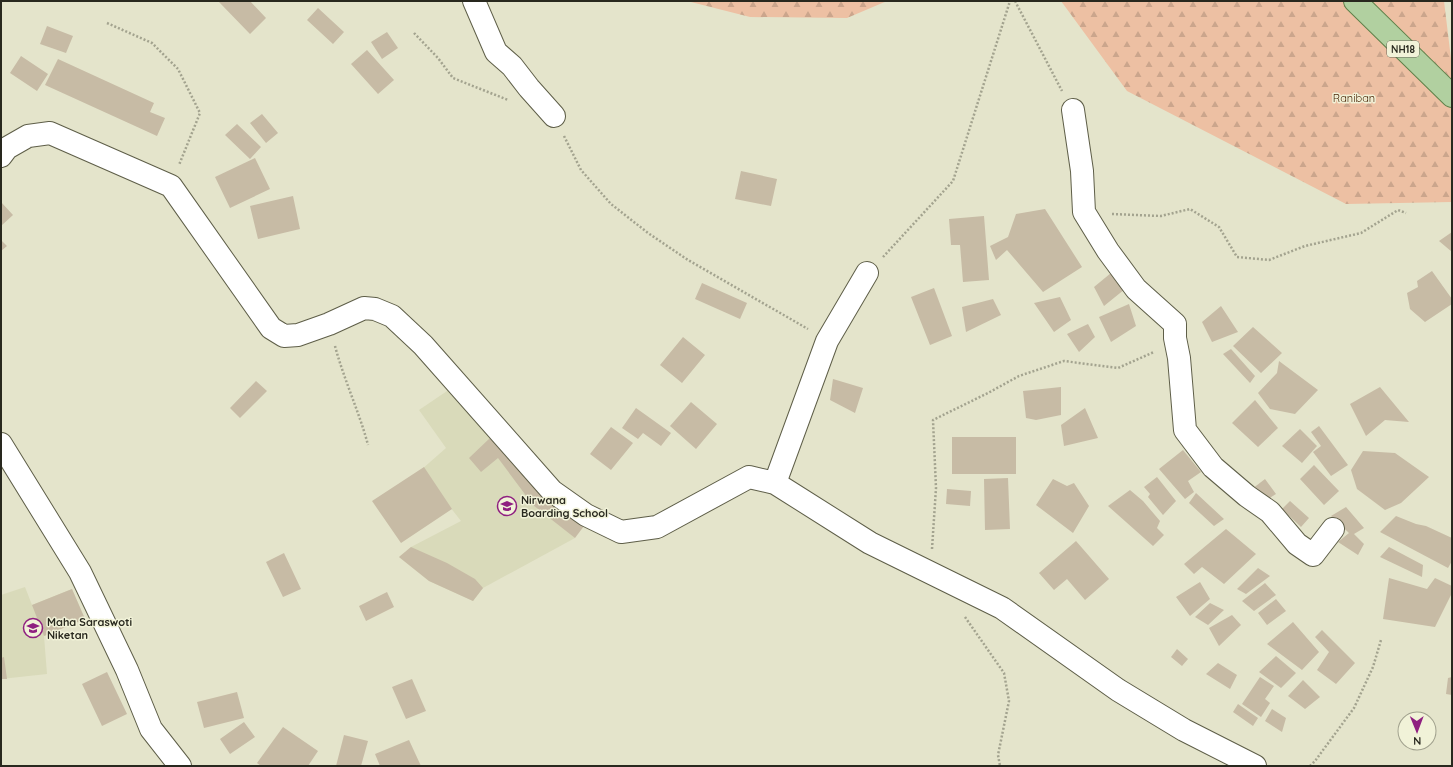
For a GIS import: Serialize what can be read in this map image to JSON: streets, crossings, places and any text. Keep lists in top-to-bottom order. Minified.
{"streets":{"main road":["NH18"]},"parks":["Raniban"],"places":{"school or university":["Nirwana Boarding School","Maha Saraswoti Niketan"]},"north":"bottom"}
